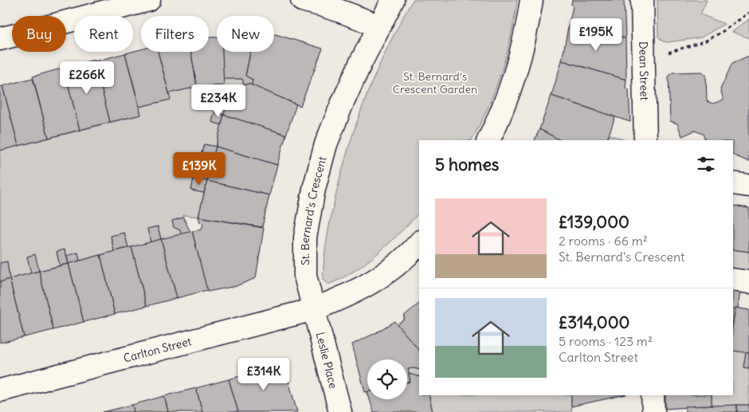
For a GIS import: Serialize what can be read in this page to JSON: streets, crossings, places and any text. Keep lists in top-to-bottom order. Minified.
{"streets":{"street":["Dean Street","St. Bernard's Crescent","Carlton Street","Leslie Place"]},"crossings":[["St. Bernard's Crescent","Carlton Street"],["St. Bernard's Crescent","Leslie Place"],["Carlton Street","Leslie Place"]],"parks":["St. Bernard’s Crescent Garden"],"page":{"chip":["Buy","Rent","Filters","New"],"price":["£195K","£266K","£234K","£139K","£314K"],"heading":"5 homes","list":[{"name":"£139,000","note":"2 rooms · 66 m² · St. Bernard's Crescent"},{"name":"£314,000","note":"5 rooms · 123 m² · Carlton Street"}]}}
